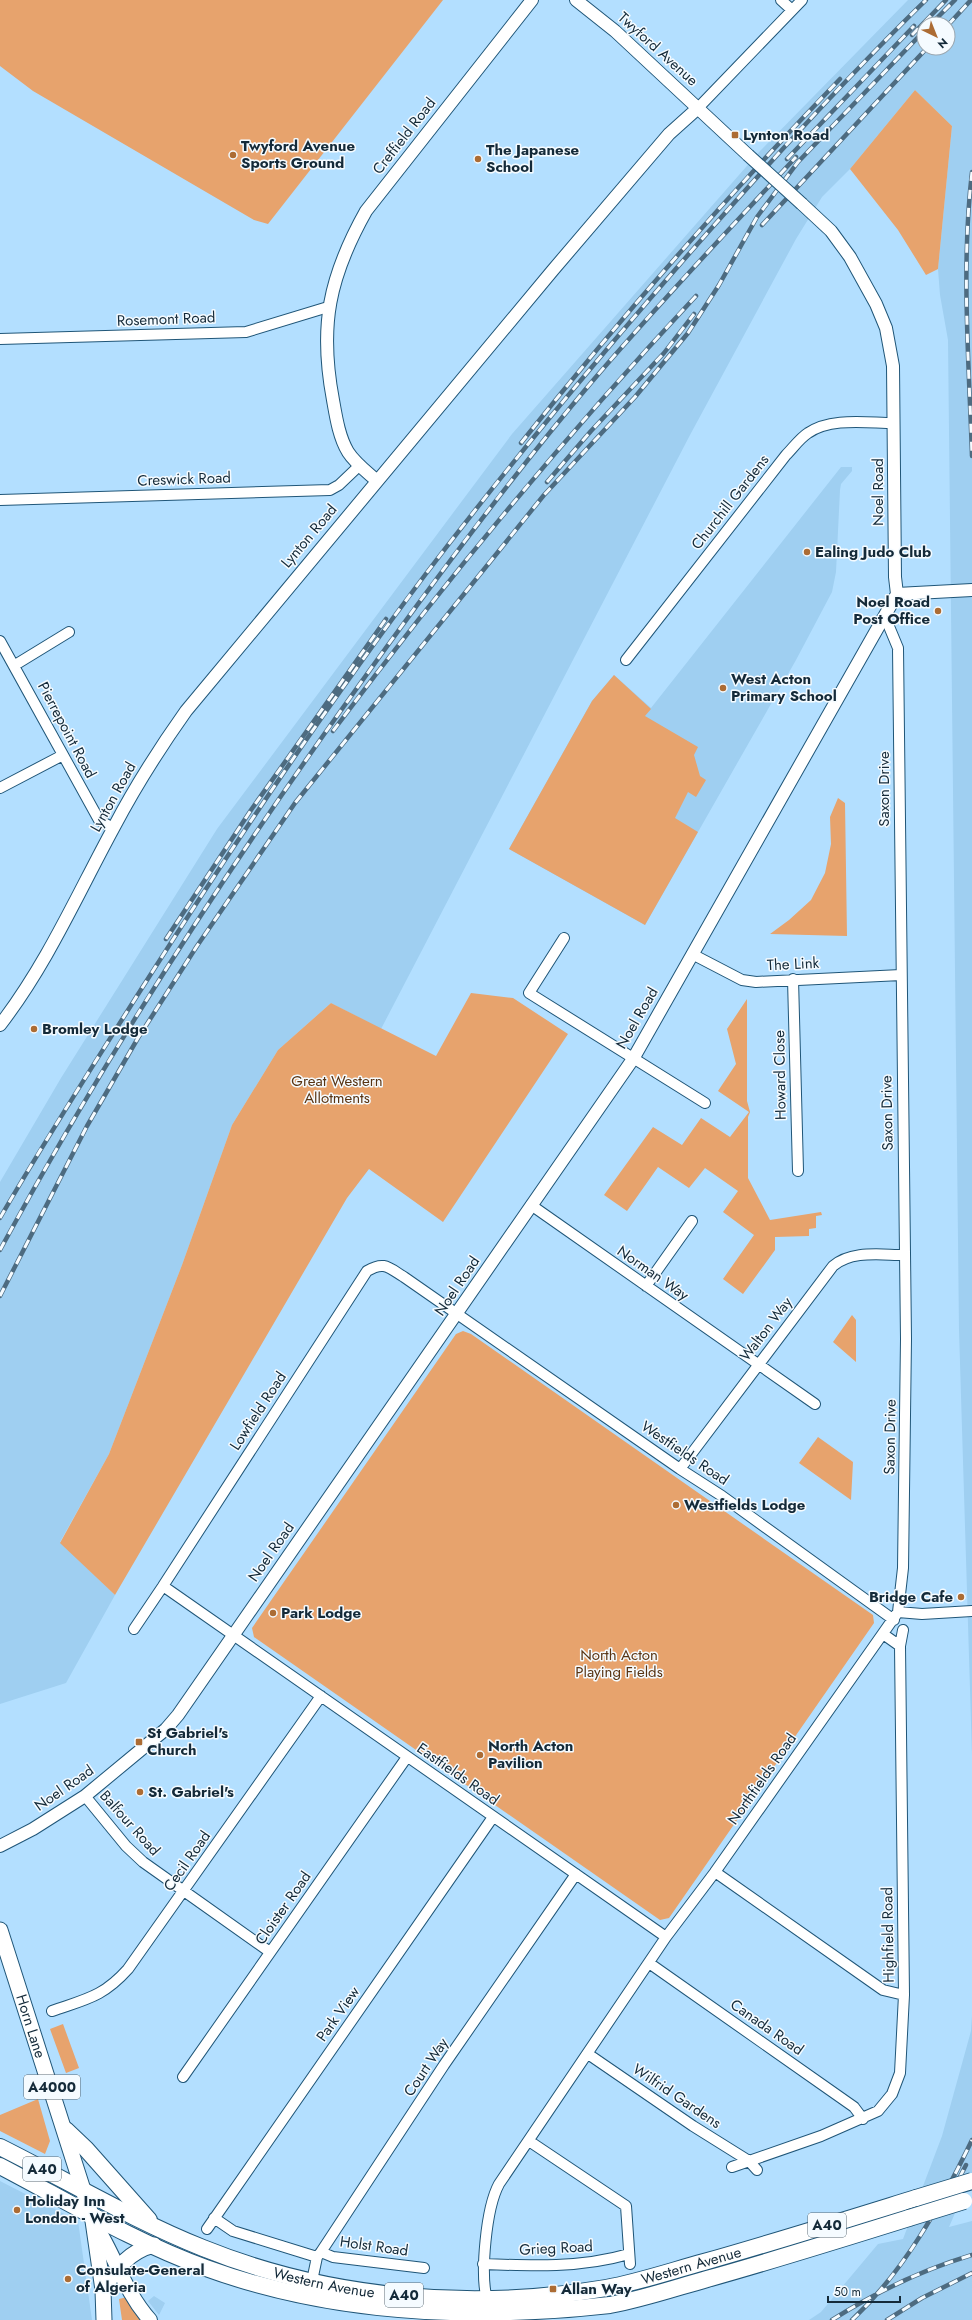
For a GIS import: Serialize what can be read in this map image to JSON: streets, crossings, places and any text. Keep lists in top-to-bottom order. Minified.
{"streets":{"highway":["A4000","A40","Western Avenue"],"main road":["Horn Lane"],"street":["Twyford Avenue","Creffield Road","Rosemont Road","Creswick Road","Noel Road","Churchill Gardens","Lynton Road","Pierrepoint Road","Saxon Drive","The Link","Howard Close","Norman Way","Walton Way","Lowfield Road","Westfields Road","Eastfields Road","Northfields Road","Balfour Road","Cecil Road","Cloister Road","Highfield Road","Park View","Canada Road","Court Way","Wilfrid Gardens","Holst Road","Grieg Road"]},"crossings":[["Twyford Avenue","Noel Road"],["Twyford Avenue","Lynton Road"],["Creffield Road","Rosemont Road"],["Creffield Road","Creswick Road"],["Creffield Road","Lynton Road"],["Noel Road","Churchill Gardens"],["Noel Road","Lynton Road"],["Noel Road","Saxon Drive"],["Noel Road","The Link"],["Noel Road","Norman Way"],["Noel Road","Lowfield Road"],["Noel Road","Westfields Road"],["Noel Road","Eastfields Road"],["Noel Road","Balfour Road"],["Lynton Road","Pierrepoint Road"],["Saxon Drive","The Link"],["Saxon Drive","Walton Way"],["Saxon Drive","Westfields Road"],["Saxon Drive","Northfields Road"],["The Link","Howard Close"],["Norman Way","Walton Way"],["Walton Way","Westfields Road"],["Lowfield Road","Westfields Road"],["Westfields Road","Northfields Road"],["Eastfields Road","Northfields Road"],["Eastfields Road","Cecil Road"],["Eastfields Road","Cloister Road"],["Eastfields Road","Park View"],["Eastfields Road","Court Way"],["Northfields Road","Highfield Road"],["Northfields Road","Canada Road"],["Balfour Road","Cecil Road"],["Balfour Road","Cloister Road"],["Park View","Holst Road"],["Horn Lane","A4000"],["Horn Lane","Western Avenue"],["Court Way","Holst Road"],["Court Way","Western Avenue"],["A4000","Western Avenue"]],"parks":["Great Western Allotments","North Acton Playing Fields"],"places":{"transit":["Lynton Road","St Gabriel's Church","Allan Way"],"other":["Twyford Avenue Sports Ground","The Japanese School","Ealing Judo Club","Noel Road Post Office","West Acton Primary School","Bromley Lodge","Westfields Lodge","Bridge Cafe","Park Lodge","North Acton Pavilion","St. Gabriel's","Holiday Inn London - West","Consulate-General of Algeria"]},"scale_bar":"50 m","north":"bottom right"}
